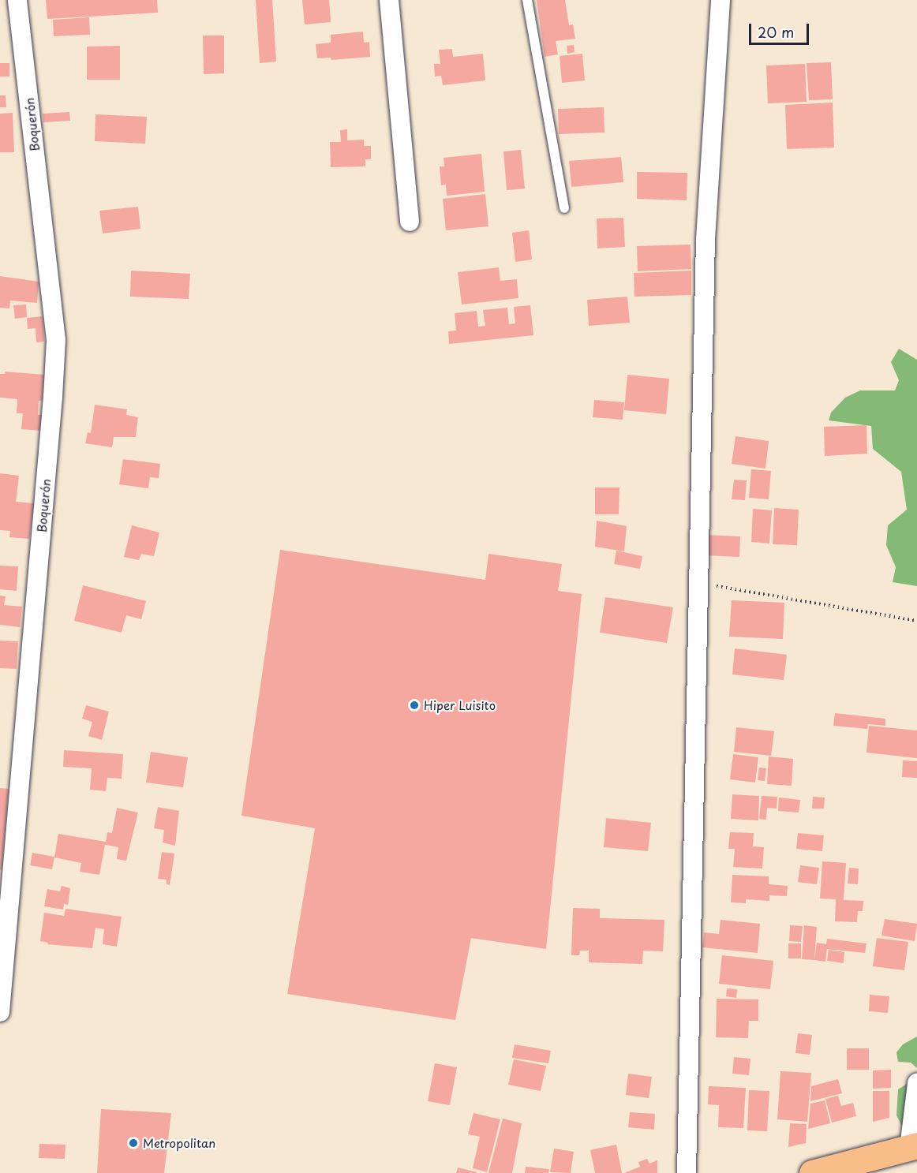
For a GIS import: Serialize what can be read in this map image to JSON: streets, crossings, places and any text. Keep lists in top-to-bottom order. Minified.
{"streets":{"street":["Boquerón"]},"places":["Hiper Luisito","Metropolitan"],"scale_bar":"20 m"}
